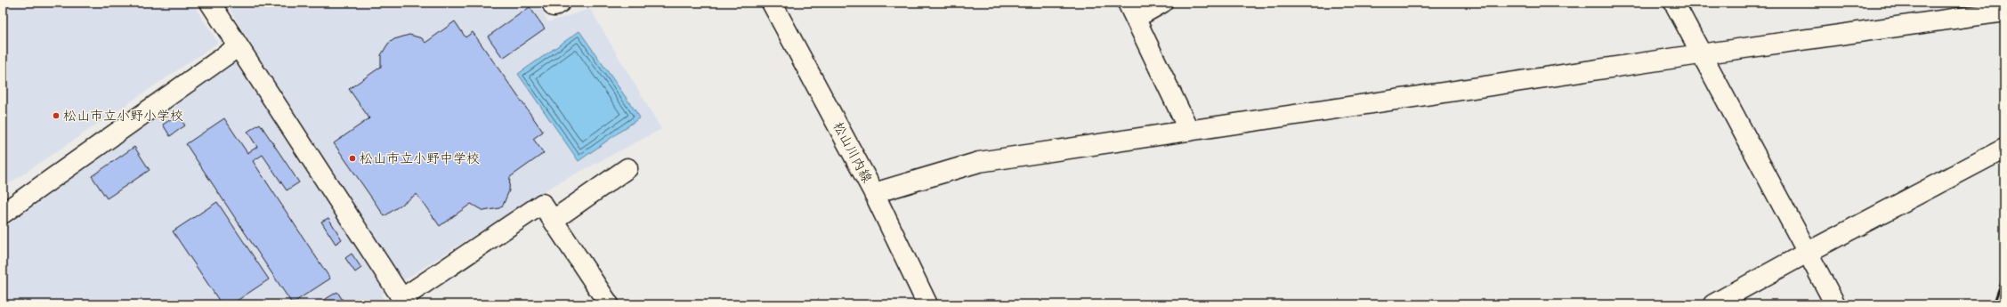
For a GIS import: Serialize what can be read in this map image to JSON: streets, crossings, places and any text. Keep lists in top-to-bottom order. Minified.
{"streets":{"street":["松山川内線"]},"places":["松山市立小野小学校","松山市立小野中学校"]}
